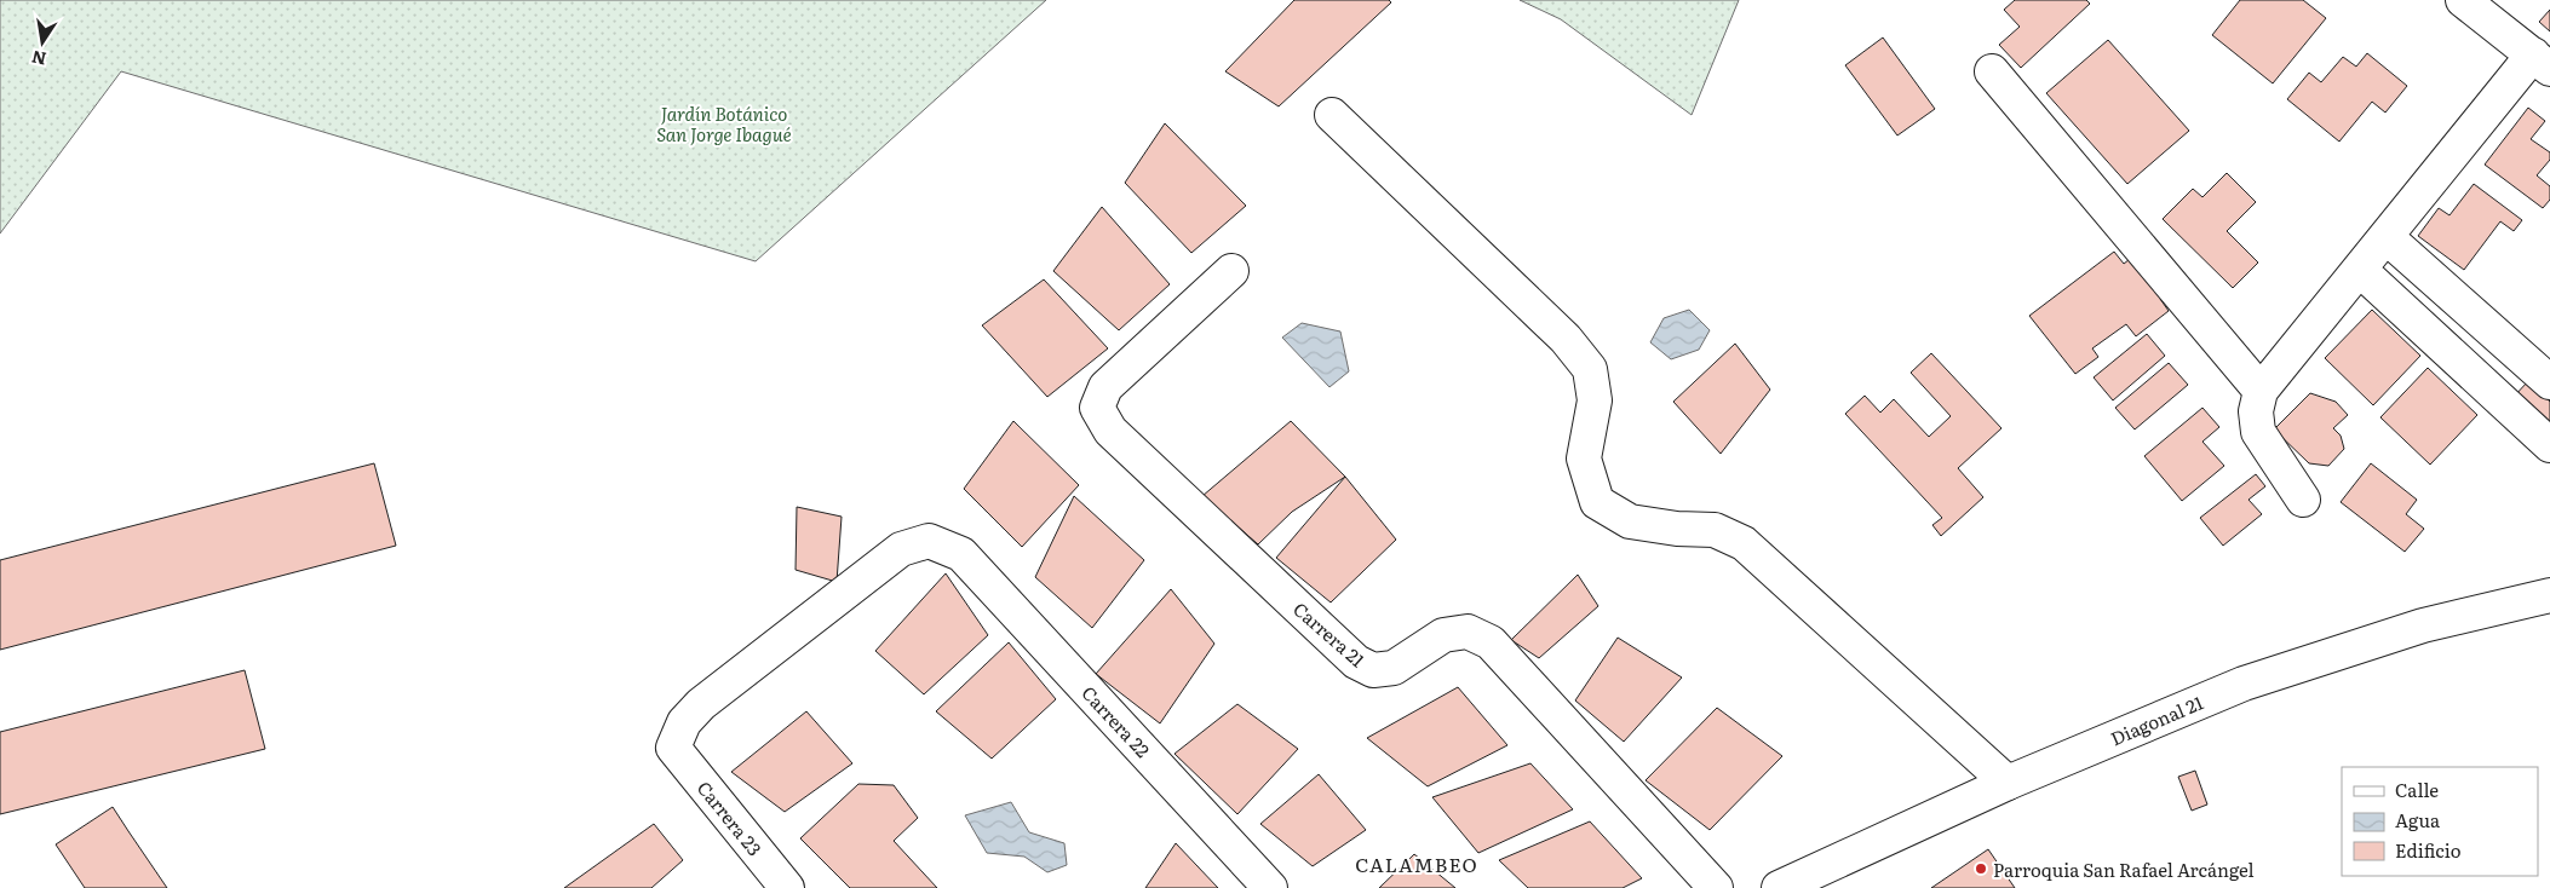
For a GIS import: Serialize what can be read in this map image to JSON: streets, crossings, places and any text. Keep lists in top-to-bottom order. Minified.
{"streets":{"street":["Carrera 21","Diagonal 21","Carrera 22","Carrera 23"]},"crossings":[["Carrera 22","Carrera 23"]],"districts":["CALAMBEO"],"parks":["Jardín Botánico San Jorge Ibagué"],"places":["Parroquia San Rafael Arcángel"],"legend":["Calle","Agua","Edificio"],"north":"bottom"}
